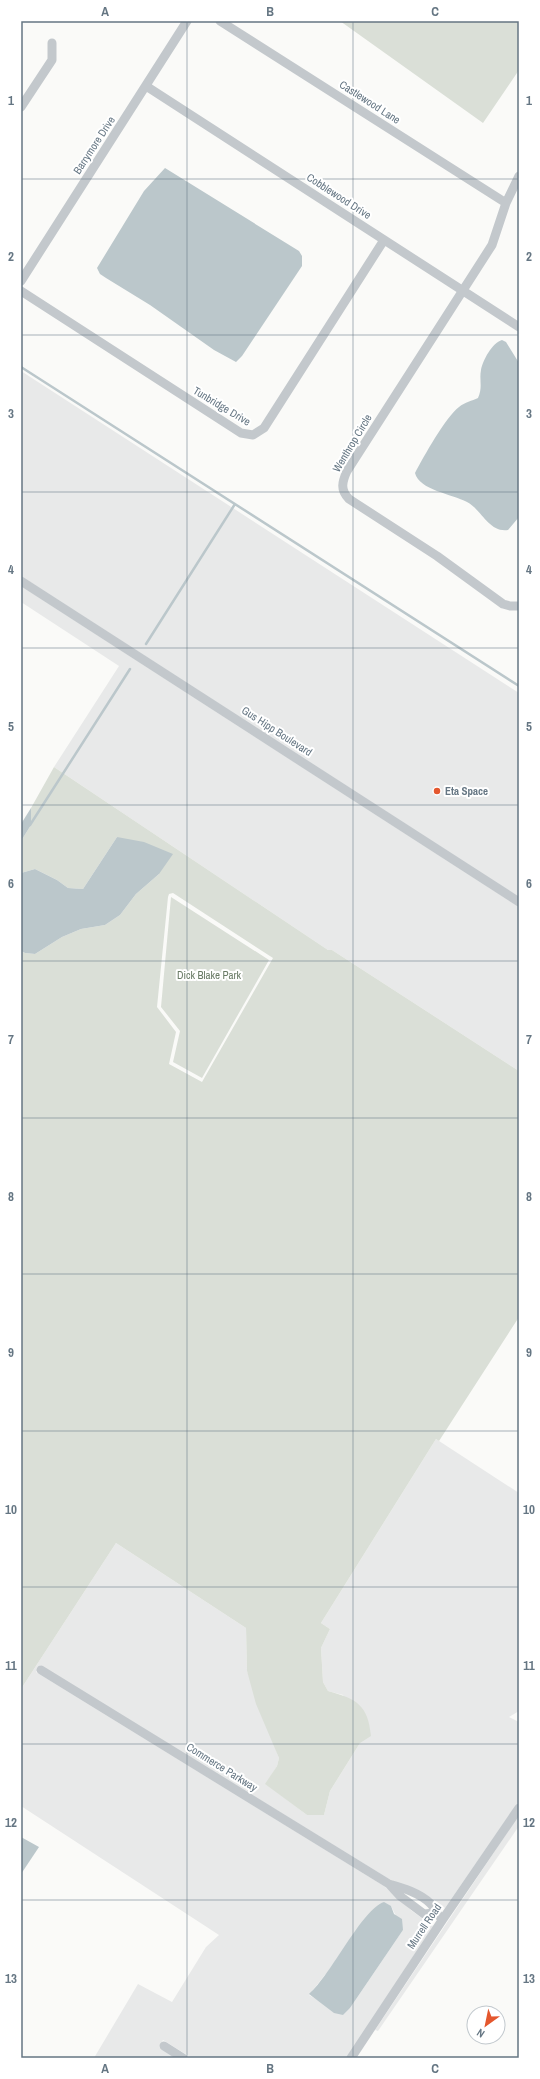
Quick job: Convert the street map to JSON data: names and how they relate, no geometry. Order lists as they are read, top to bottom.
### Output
{
  "streets": {
    "street": [
      "Castlewood Lane",
      "Barrymore Drive",
      "Cobblewood Drive",
      "Tunbridge Drive",
      "Wenthrop Circle",
      "Gus Hipp Boulevard",
      "Commerce Parkway",
      "Murrell Road"
    ]
  },
  "crossings": [
    ["Castlewood Lane", "Wenthrop Circle"],
    ["Barrymore Drive", "Cobblewood Drive"],
    ["Cobblewood Drive", "Tunbridge Drive"],
    ["Cobblewood Drive", "Wenthrop Circle"],
    ["Commerce Parkway", "Murrell Road"]
  ],
  "parks": ["Dick Blake Park"],
  "places": ["Eta Space"],
  "north": "bottom left",
  "grid": {
    "columns": ["A", "B", "C"],
    "rows": [
      "1",
      "2",
      "3",
      "4",
      "5",
      "6",
      "7",
      "8",
      "9",
      "10",
      "11",
      "12",
      "13"
    ]
  }
}
